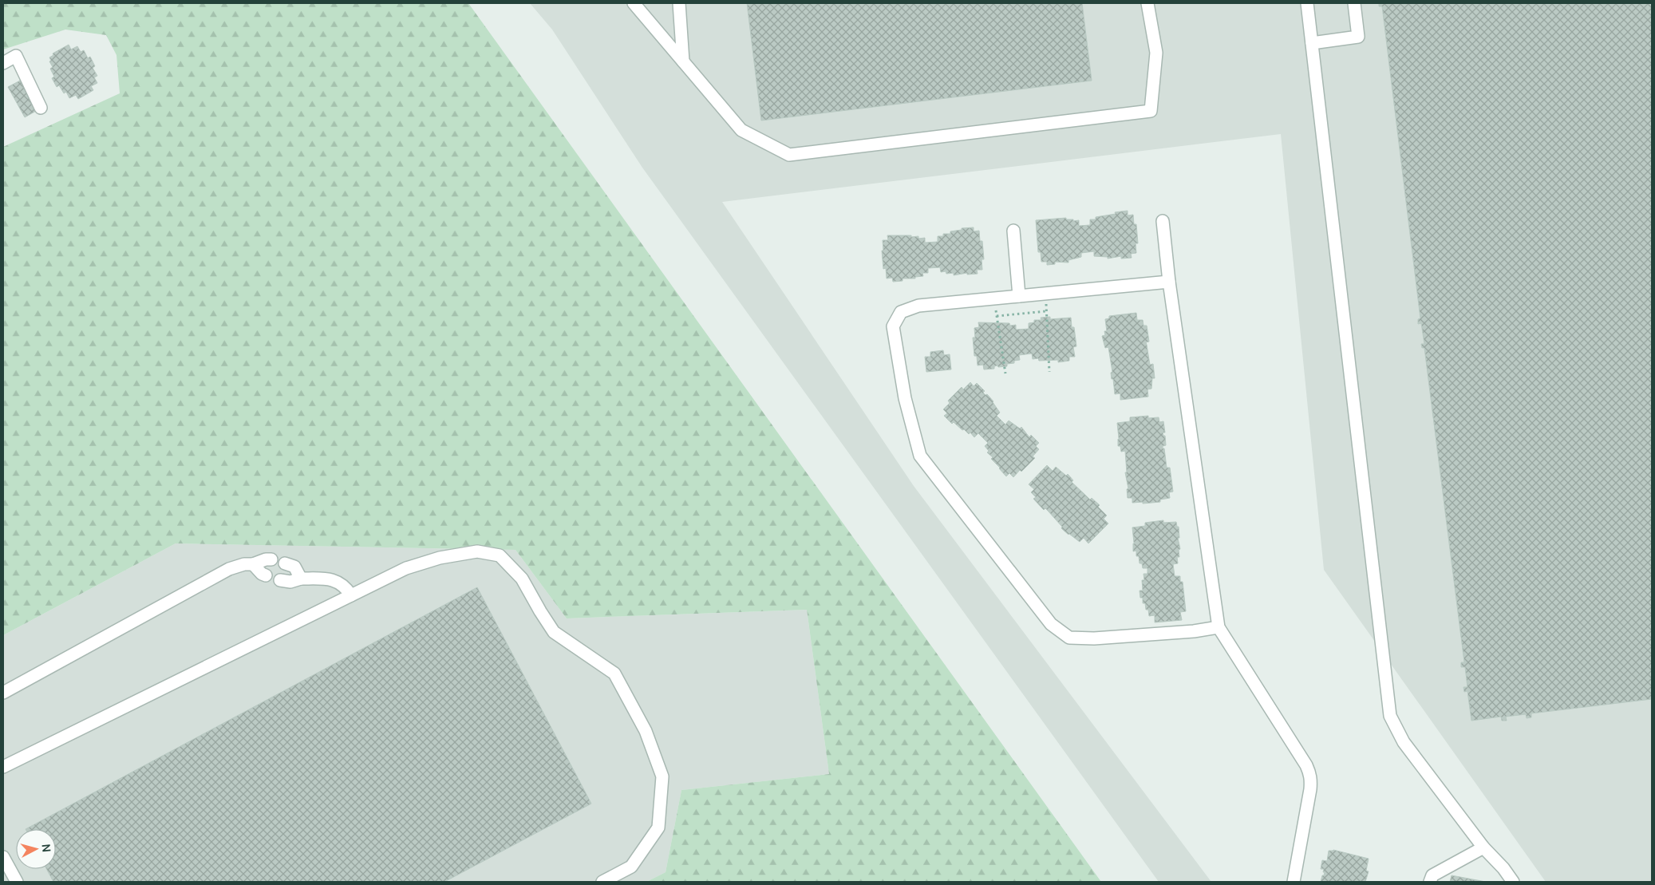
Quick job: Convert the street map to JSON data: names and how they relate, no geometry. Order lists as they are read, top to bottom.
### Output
{
  "north": "right"
}
